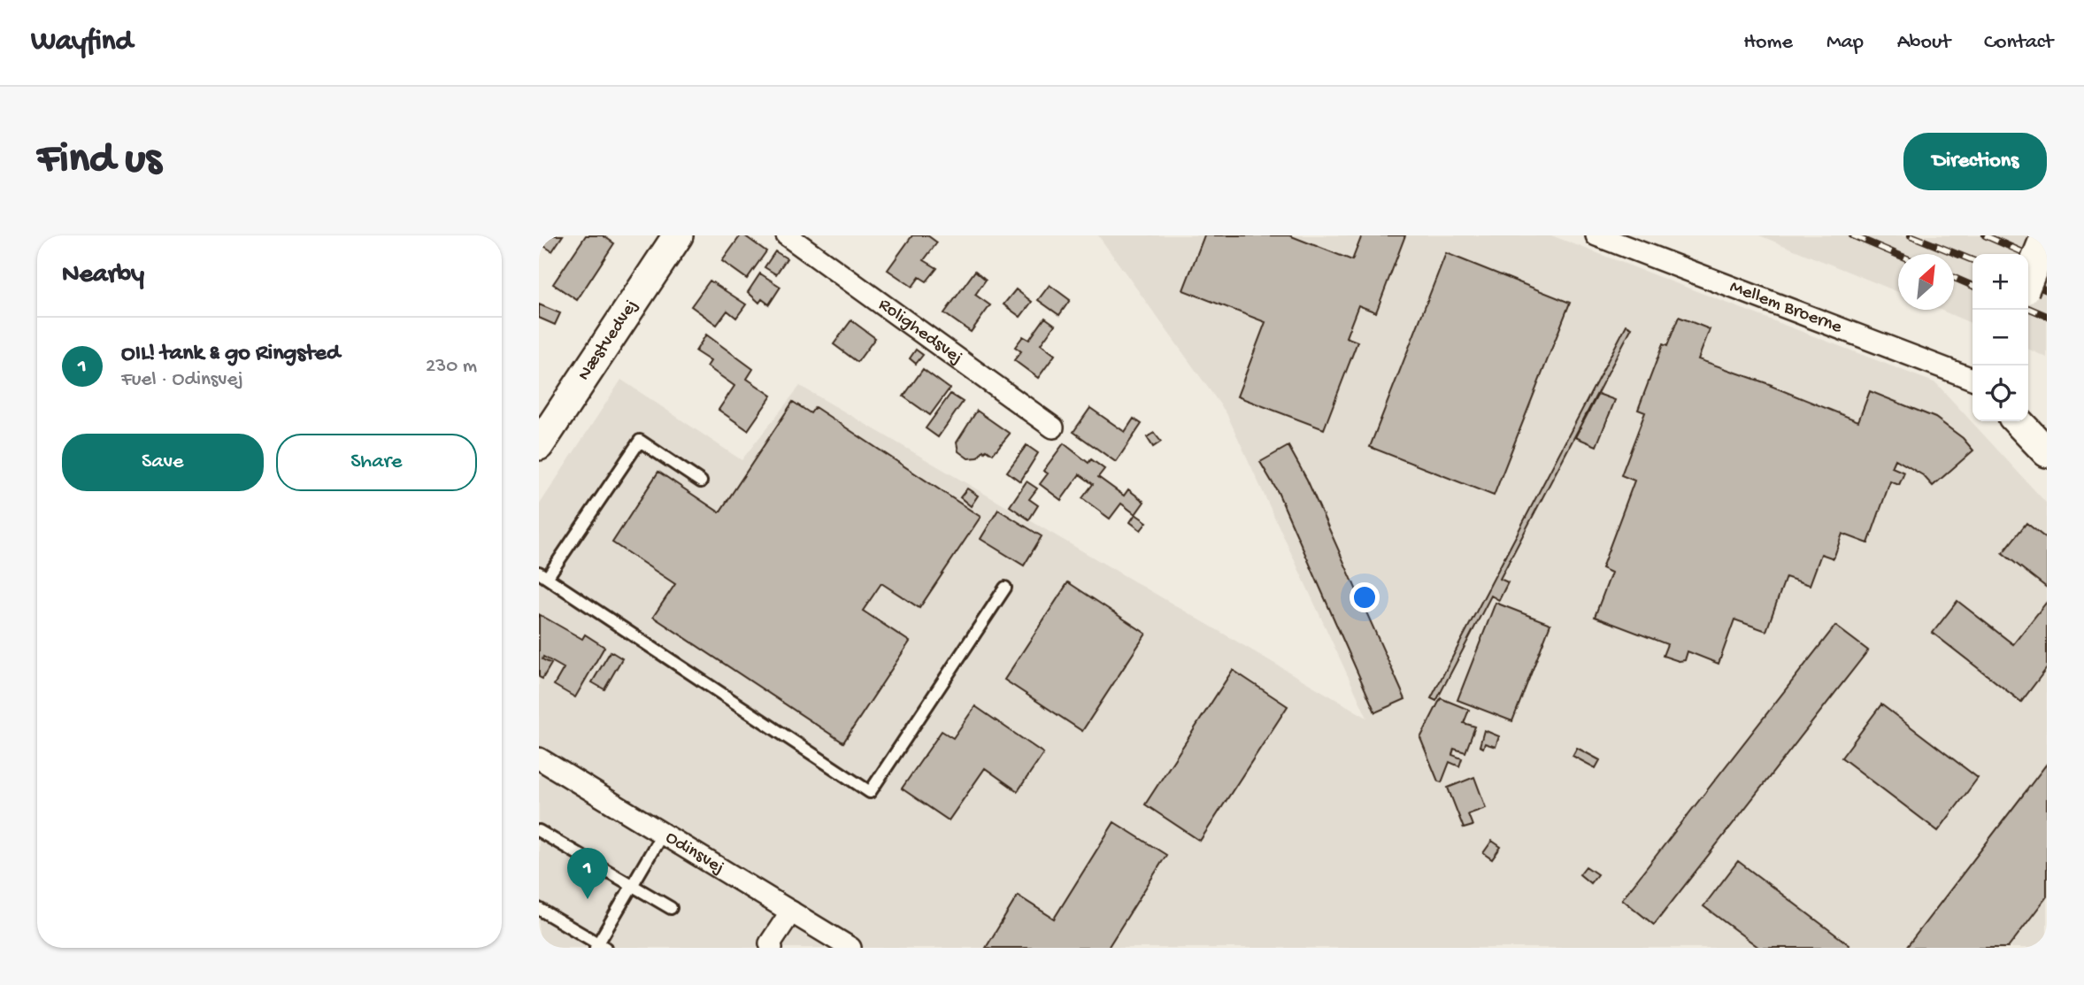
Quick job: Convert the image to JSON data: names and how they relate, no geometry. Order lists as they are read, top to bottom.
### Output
{
  "streets": {
    "main road": ["Næstvedvej"],
    "street": ["Mellem Broerne", "Rolighedsvej", "Odinsvej"]
  },
  "north": "top right",
  "page": {
    "header": "Wayfind",
    "nav": [
      "Home",
      "Map",
      "About",
      "Contact"
    ],
    "buttons": [
      "Directions",
      ["Save", "Share"]
    ],
    "title": "Find us",
    "heading": "Nearby",
    "map_buttons": ["+", "−"],
    "list": [
      {
        "mark": "1",
        "name": "OIL! tank & go Ringsted",
        "note": "Fuel · Odinsvej",
        "value": "230 m"
      }
    ],
    "pins": "1"
  }
}
